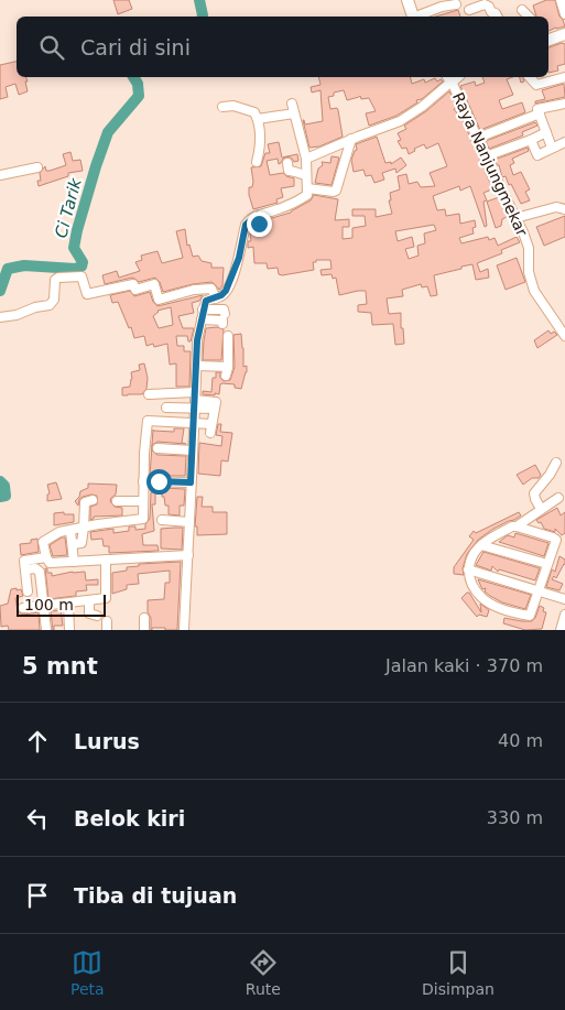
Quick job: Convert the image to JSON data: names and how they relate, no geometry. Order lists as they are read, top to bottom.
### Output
{
  "streets": {
    "street": ["Raya Nanjungmekar"]
  },
  "water": ["Ci Tarik"],
  "scale_bar": "100 m",
  "page": {
    "search": "Cari di sini",
    "scale": "100 m",
    "heading": ["5 mnt", "Jalan kaki · 370 m"],
    "list": [
      ["Lurus", "40 m"],
      ["Belok kiri", "330 m"],
      "Tiba di tujuan"
    ],
    "nav": ["Peta", "Rute", "Disimpan"]
  }
}
